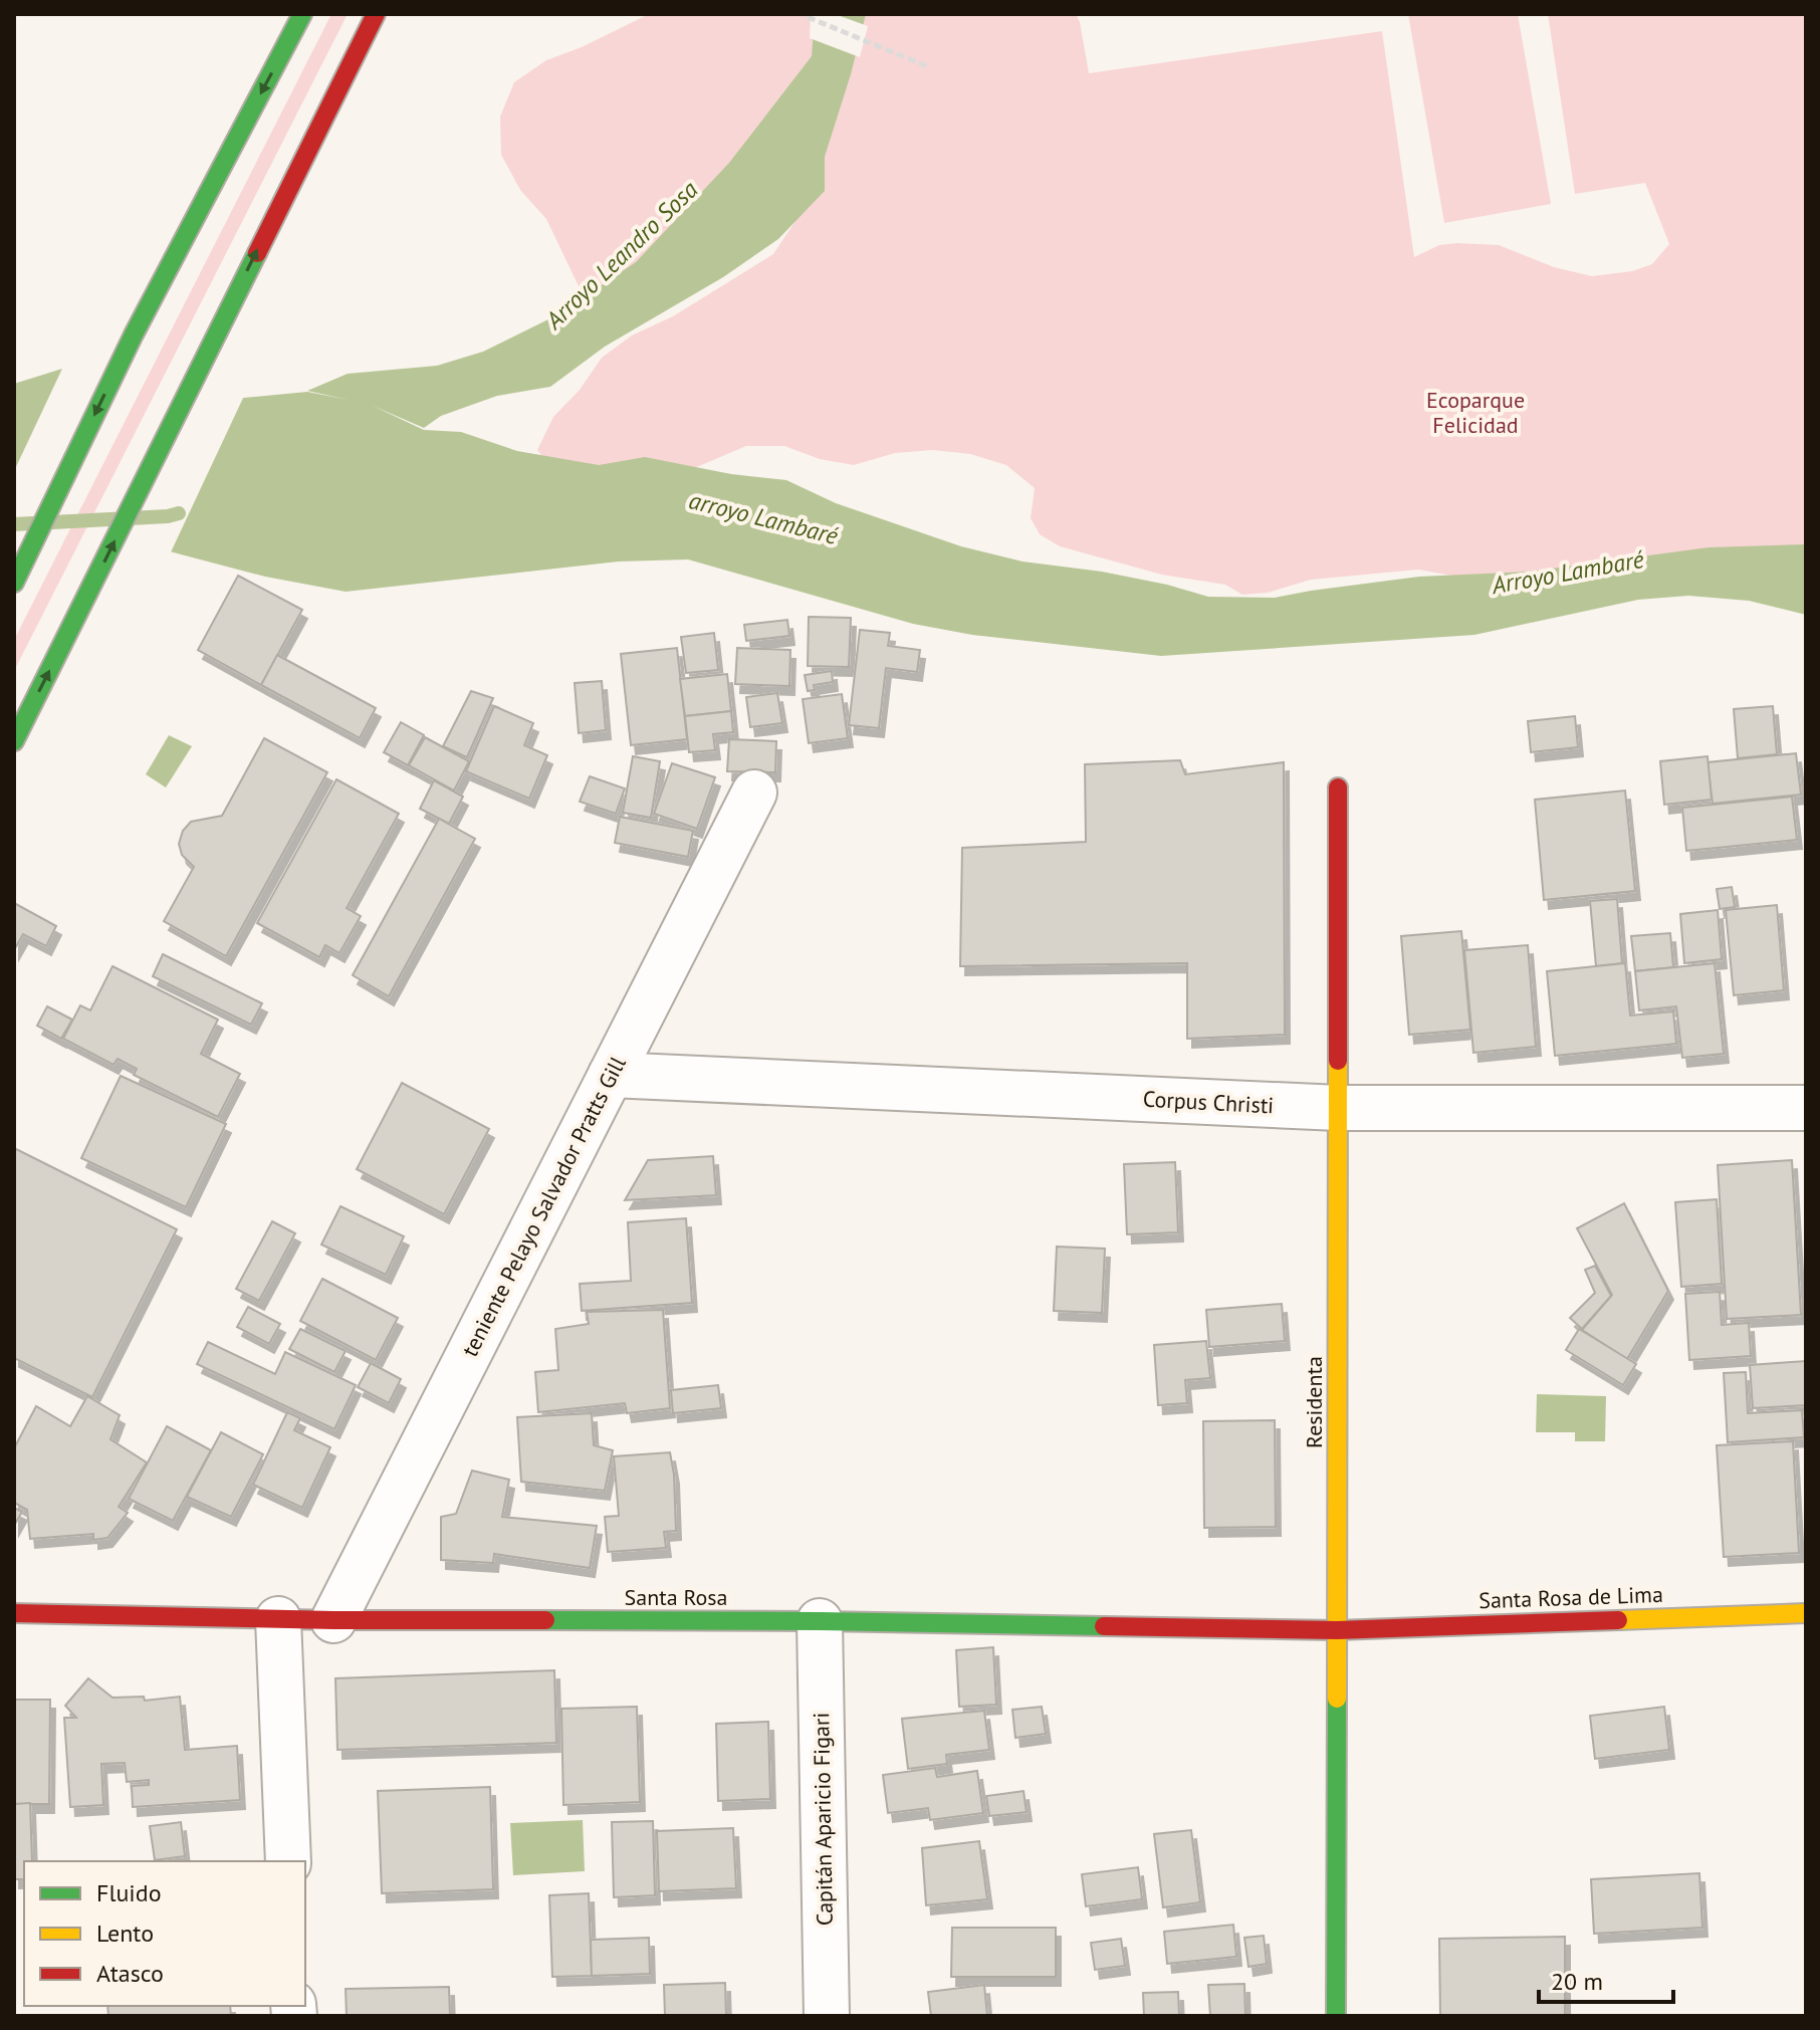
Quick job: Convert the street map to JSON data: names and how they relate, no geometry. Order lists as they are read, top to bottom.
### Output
{
  "streets": {
    "street": [
      "Corpus Christi",
      "teniente Pelayo Salvador Pratts Gill",
      "Residenta",
      "Santa Rosa",
      "Santa Rosa de Lima",
      "Capitán Aparicio Figari"
    ]
  },
  "crossings": [
    ["Corpus Christi", "teniente Pelayo Salvador Pratts Gill"],
    ["Corpus Christi", "Residenta"],
    ["teniente Pelayo Salvador Pratts Gill", "Santa Rosa"],
    ["Residenta", "Santa Rosa"],
    ["Residenta", "Santa Rosa de Lima"],
    ["Santa Rosa", "Santa Rosa de Lima"],
    ["Santa Rosa", "Capitán Aparicio Figari"]
  ],
  "water": ["Arroyo Leandro Sosa", "arroyo Lambaré", "Arroyo Lambaré"],
  "parks": ["Ecoparque Felicidad"],
  "legend": ["Fluido", "Lento", "Atasco"],
  "scale_bar": "20 m"
}
